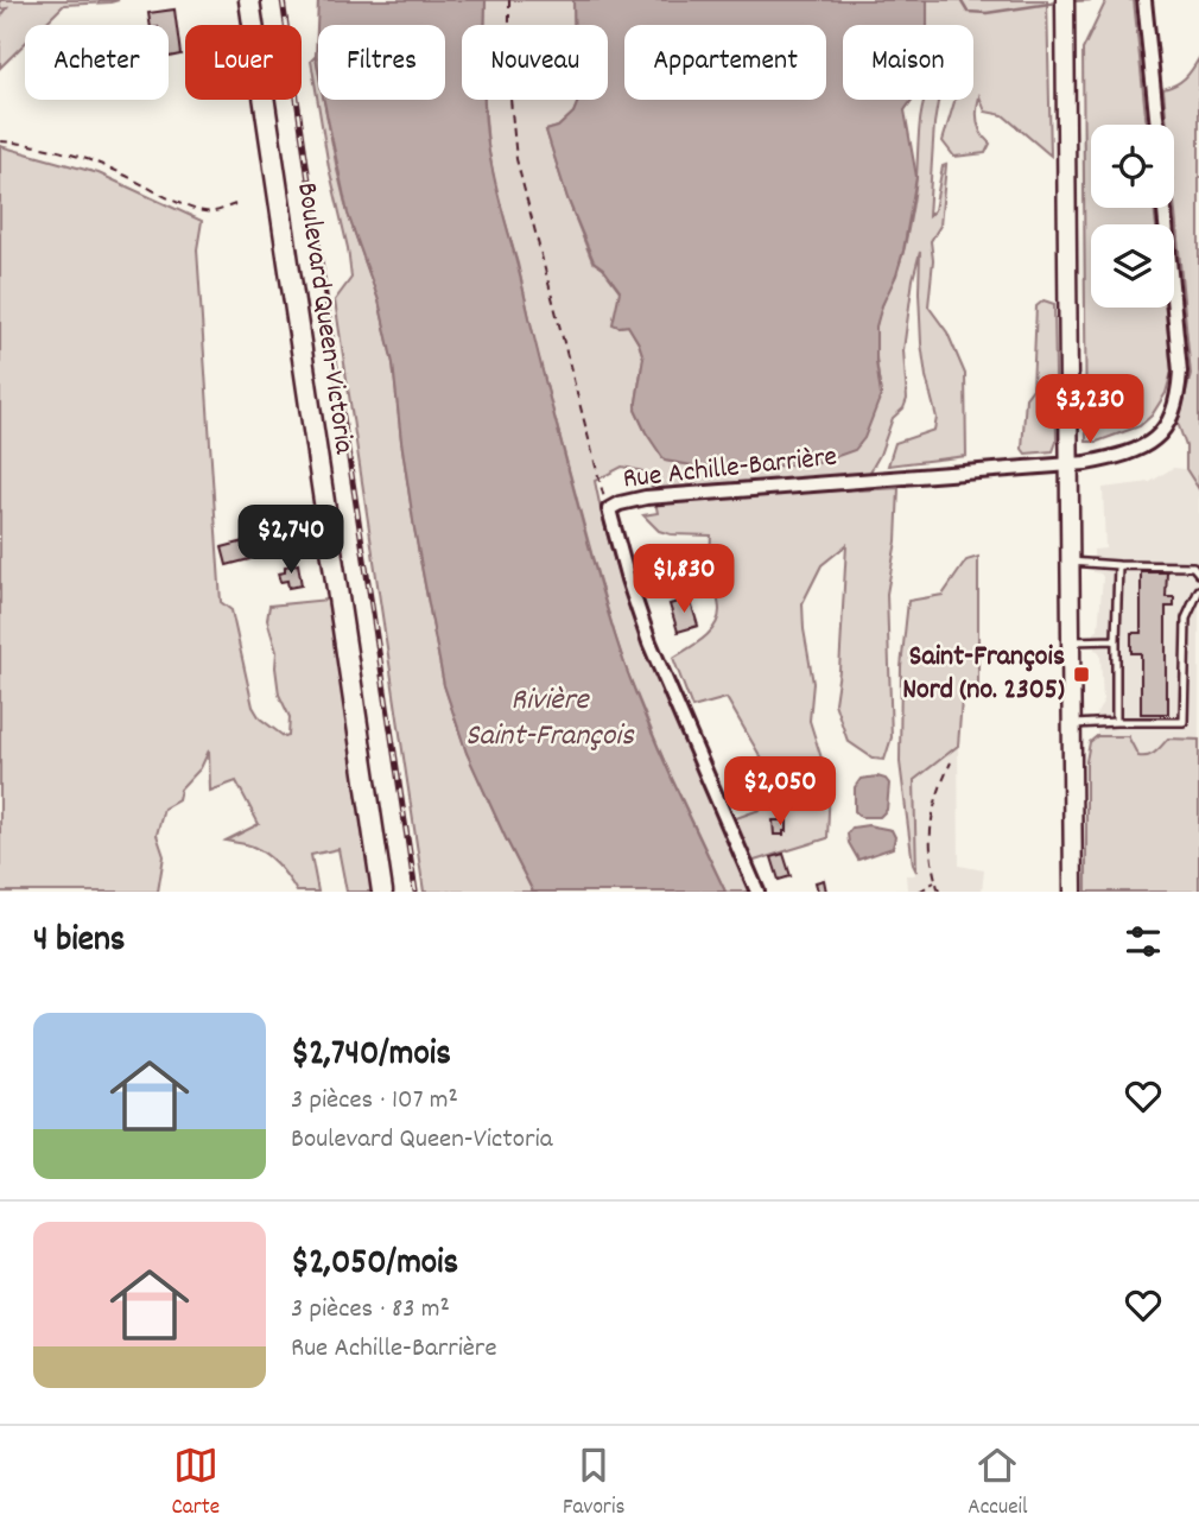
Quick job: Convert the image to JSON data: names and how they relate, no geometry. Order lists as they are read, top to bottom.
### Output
{
  "streets": {
    "main road": ["Boulevard Queen-Victoria"],
    "street": ["Rue Achille-Barrière"]
  },
  "water": ["Rivière Saint-François"],
  "places": {
    "transit": ["Saint-François Nord (no. 2305)"]
  },
  "page": {
    "chip": [
      "Acheter",
      "Louer",
      "Filtres",
      "Nouveau",
      "Appartement",
      "Maison"
    ],
    "price": [
      "$3,230",
      "$2,740",
      "$1,830",
      "$2,050"
    ],
    "heading": "4 biens",
    "list": [
      {
        "name": "$2,740/mois",
        "note": "3 pièces · 107 m² · Boulevard Queen-Victoria"
      },
      {
        "name": "$2,050/mois",
        "note": "3 pièces · 83 m² · Rue Achille-Barrière"
      }
    ],
    "tabs": ["Carte", "Favoris", "Accueil"]
  }
}
